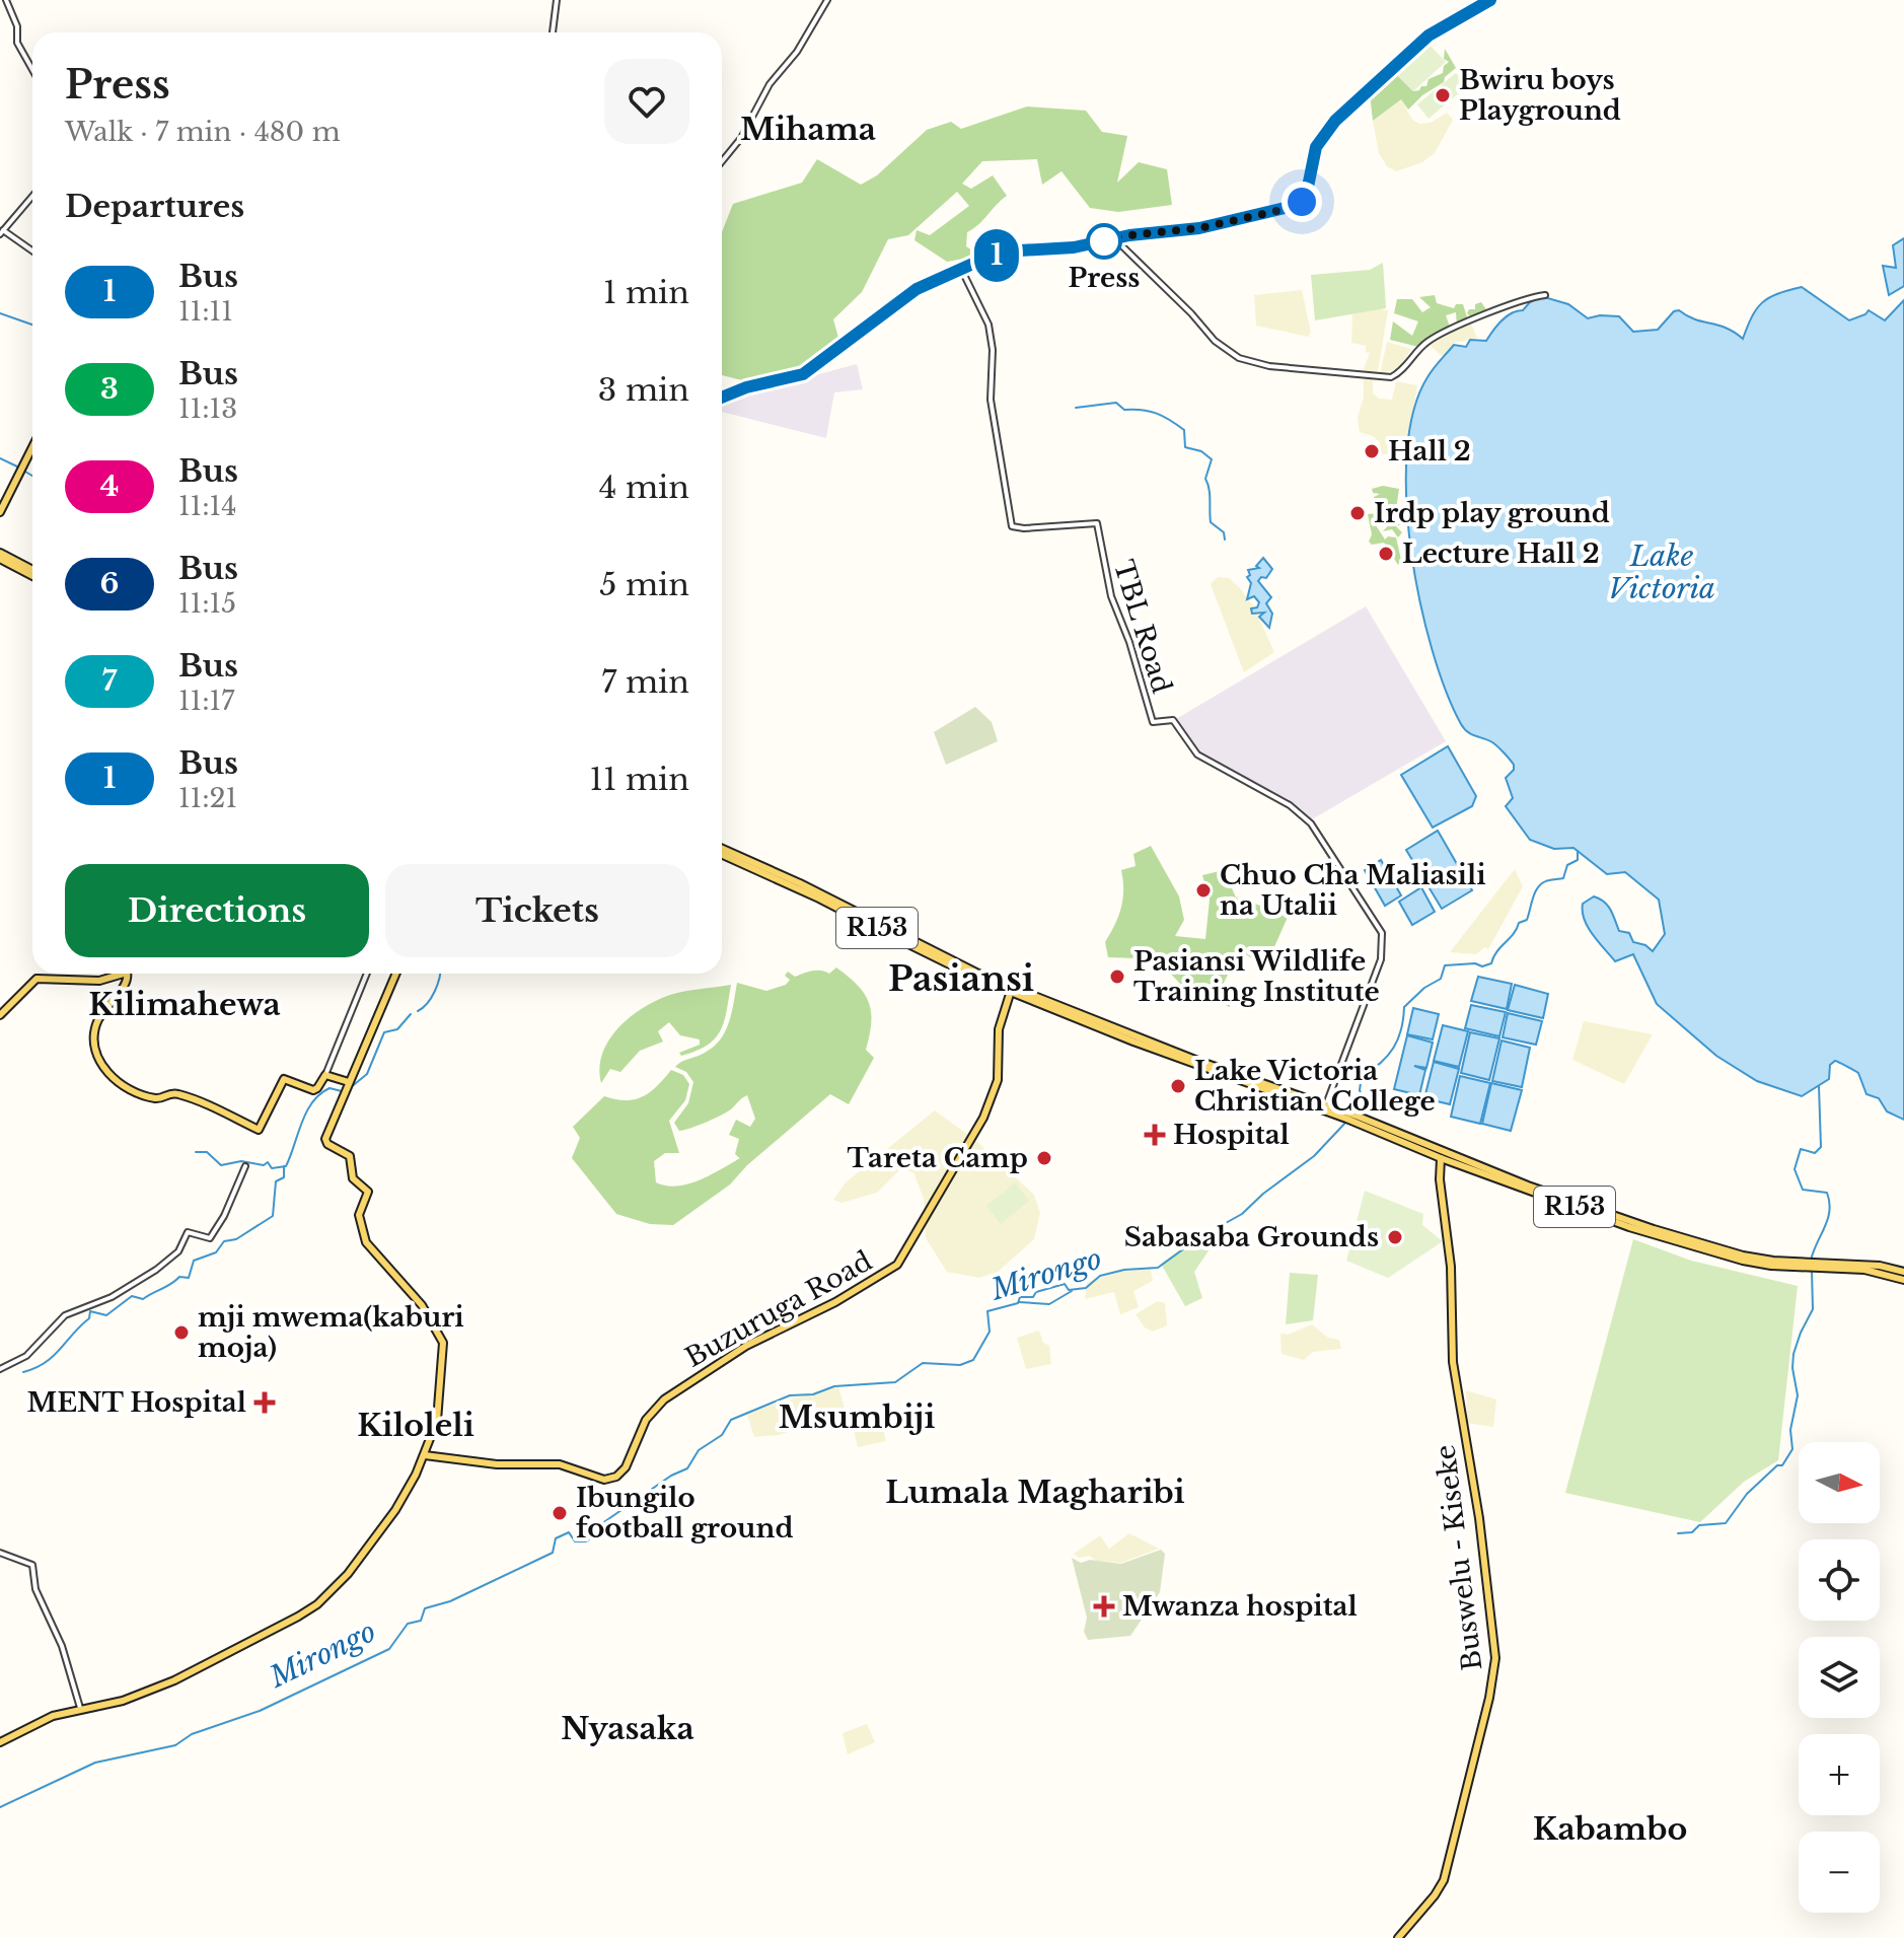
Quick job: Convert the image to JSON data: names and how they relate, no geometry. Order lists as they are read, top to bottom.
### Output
{
  "streets": {
    "main road": ["R153", "Buzuruga Road", "Buswelu - Kiseke"],
    "street": ["TBL Road"]
  },
  "crossings": [
    ["TBL Road", "R153"],
    ["R153", "Buzuruga Road"],
    ["R153", "Buswelu - Kiseke"]
  ],
  "districts": [
    "Mihama",
    "Pasiansi",
    "Kilimahewa",
    "Msumbiji",
    "Kiloleli",
    "Lumala Magharibi",
    "Nyasaka",
    "Kabambo"
  ],
  "water": ["Lake Victoria", "Mirongo"],
  "places": {
    "other": [
      "Bwiru boys Playground",
      "Press",
      "Hall 2",
      "Irdp play ground",
      "Lecture Hall 2",
      "Chuo Cha Maliasili na Utalii",
      "Pasiansi Wildlife Training Institute",
      "Lake Victoria Christian College",
      "Tareta Camp",
      "Sabasaba Grounds",
      "mji mwema(kaburi moja)",
      "Ibungilo football ground"
    ],
    "health": ["Hospital", "MENT Hospital", "Mwanza hospital"]
  },
  "lines": ["bus line 1"],
  "north": "right",
  "page": {
    "on_map": "1",
    "heading": [
      ["Press", "Walk · 7 min · 480 m"],
      "Departures"
    ],
    "list": [
      {
        "mark": "1",
        "name": "Bus",
        "note": "11:11",
        "value": "1 min"
      },
      {
        "mark": "3",
        "name": "Bus",
        "note": "11:13",
        "value": "3 min"
      },
      {
        "mark": "4",
        "name": "Bus",
        "note": "11:14",
        "value": "4 min"
      },
      {
        "mark": "6",
        "name": "Bus",
        "note": "11:15",
        "value": "5 min"
      },
      {
        "mark": "7",
        "name": "Bus",
        "note": "11:17",
        "value": "7 min"
      },
      {
        "mark": "1",
        "name": "Bus",
        "note": "11:21",
        "value": "11 min"
      }
    ],
    "buttons": ["Directions", "Tickets"],
    "map_buttons": ["+", "−"]
  }
}
